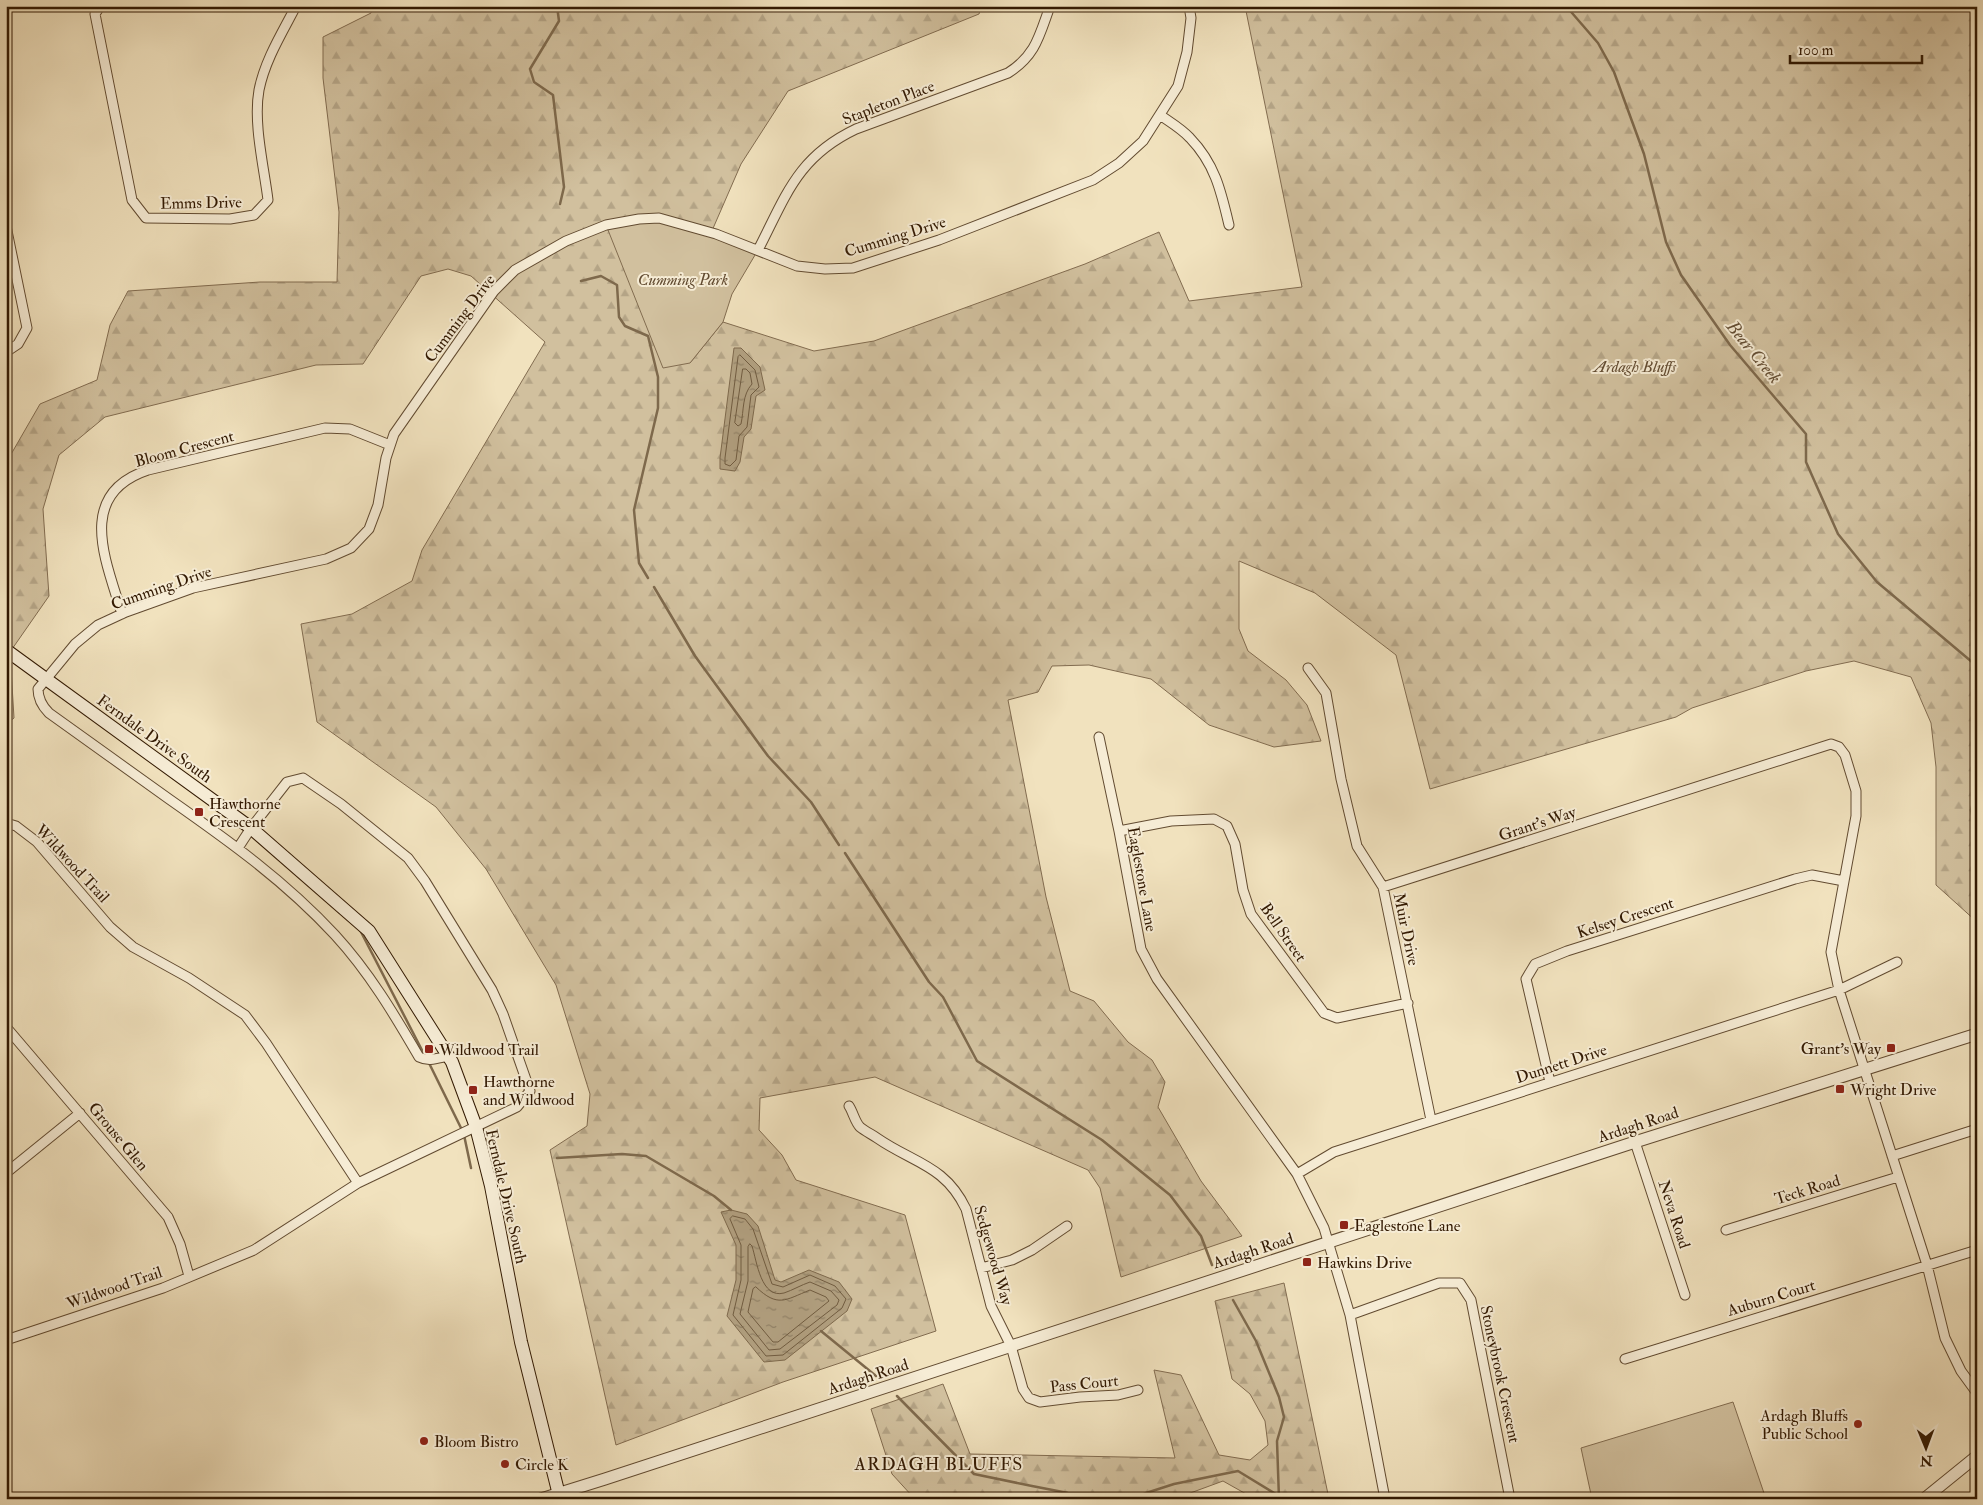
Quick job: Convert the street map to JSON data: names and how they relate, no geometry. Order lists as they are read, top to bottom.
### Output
{
  "streets": {
    "main road": ["Ferndale Drive South"],
    "street": [
      "Stapleton Place",
      "Emms Drive",
      "Cumming Drive",
      "Bloom Crescent",
      "Grant's Way",
      "Wildwood Trail",
      "Eaglestone Lane",
      "Kelsey Crescent",
      "Muir Drive",
      "Bell Street",
      "Dunnett Drive",
      "Ardagh Road",
      "Grouse Glen",
      "Teck Road",
      "Neva Road",
      "Sedgewood Way",
      "Auburn Court",
      "Stoneybrook Crescent",
      "Pass Court"
    ]
  },
  "crossings": [
    ["Stapleton Place", "Cumming Drive"],
    ["Cumming Drive", "Bloom Crescent"],
    ["Cumming Drive", "Ferndale Drive South"],
    ["Ferndale Drive South", "Wildwood Trail"],
    ["Ferndale Drive South", "Ardagh Road"],
    ["Grant's Way", "Kelsey Crescent"],
    ["Grant's Way", "Muir Drive"],
    ["Grant's Way", "Dunnett Drive"],
    ["Grant's Way", "Ardagh Road"],
    ["Wildwood Trail", "Grouse Glen"],
    ["Eaglestone Lane", "Bell Street"],
    ["Eaglestone Lane", "Dunnett Drive"],
    ["Eaglestone Lane", "Ardagh Road"],
    ["Kelsey Crescent", "Dunnett Drive"],
    ["Muir Drive", "Bell Street"],
    ["Muir Drive", "Dunnett Drive"],
    ["Ardagh Road", "Neva Road"],
    ["Ardagh Road", "Sedgewood Way"],
    ["Ardagh Road", "Pass Court"],
    ["Sedgewood Way", "Pass Court"]
  ],
  "districts": ["ARDAGH BLUFFS"],
  "water": ["Bear Creek"],
  "parks": ["Cumming Park", "Ardagh Bluffs"],
  "places": {
    "transit": [
      "Hawthorne Crescent",
      "Grant's Way",
      "Wildwood Trail",
      "Wright Drive",
      "Hawthorne and Wildwood",
      "Eaglestone Lane",
      "Hawkins Drive"
    ],
    "other": ["Ardagh Bluffs Public School", "Bloom Bistro", "Circle K"]
  },
  "scale_bar": "100 m",
  "north": "bottom"
}
